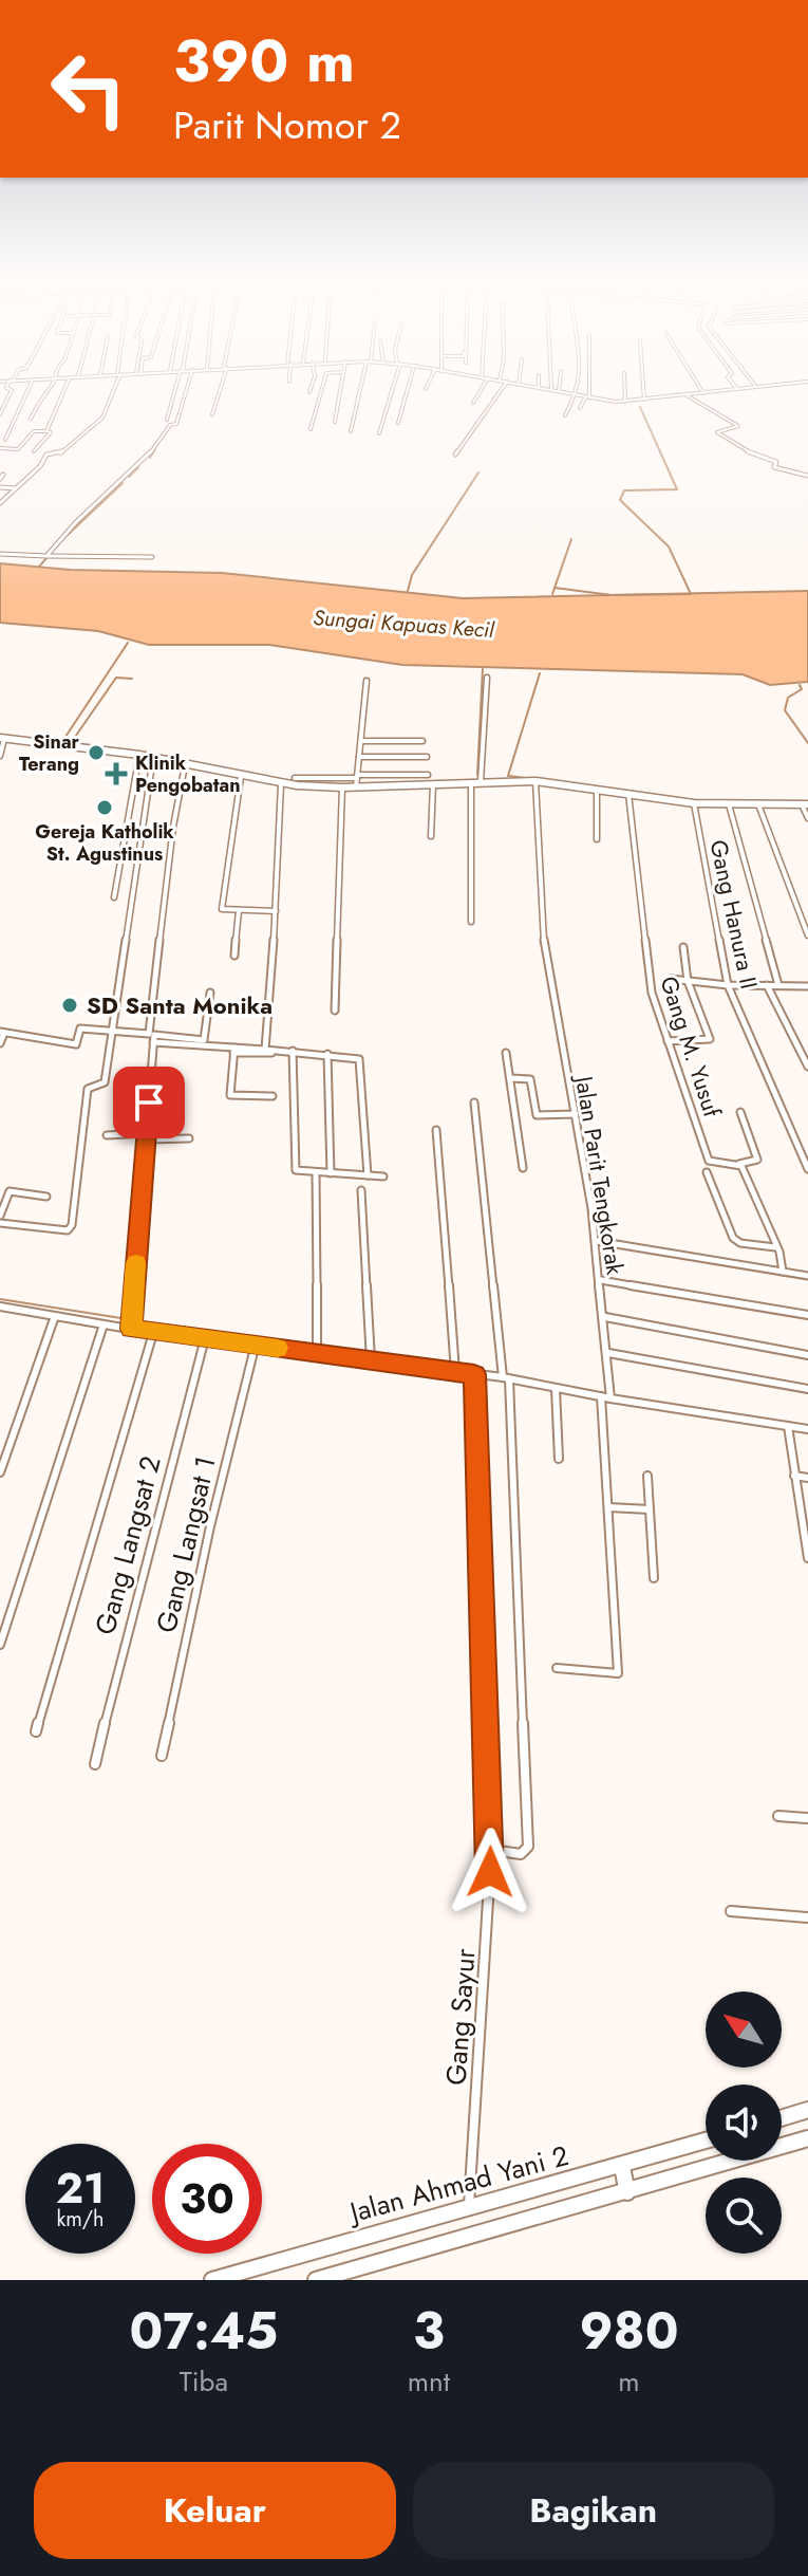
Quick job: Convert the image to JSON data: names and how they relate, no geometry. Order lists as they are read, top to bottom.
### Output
{
  "streets": {
    "highway": ["Jalan Ahmad Yani 2"],
    "street": [
      "Gang Hanura II",
      "Gang M. Yusuf",
      "Jalan Parit Tengkorak",
      "Gang Langsat 1",
      "Gang Langsat 2",
      "Gang Sayur"
    ]
  },
  "crossings": [
    ["Gang Sayur", "Jalan Ahmad Yani 2"]
  ],
  "water": ["Sungai Kapuas Kecil"],
  "places": {
    "other": ["Sinar Terang", "Gereja Katholik St. Agustinus", "SD Santa Monika"],
    "health": ["Klinik Pengobatan"]
  },
  "north": "top left",
  "page": {
    "turn": ["390 m", "Parit Nomor 2"],
    "speed": "21 km/h",
    "limit": "30",
    "eta": [
      "07:45",
      "Tiba",
      "3",
      "mnt",
      "980",
      "m"
    ],
    "buttons": ["Keluar", "Bagikan"]
  }
}
